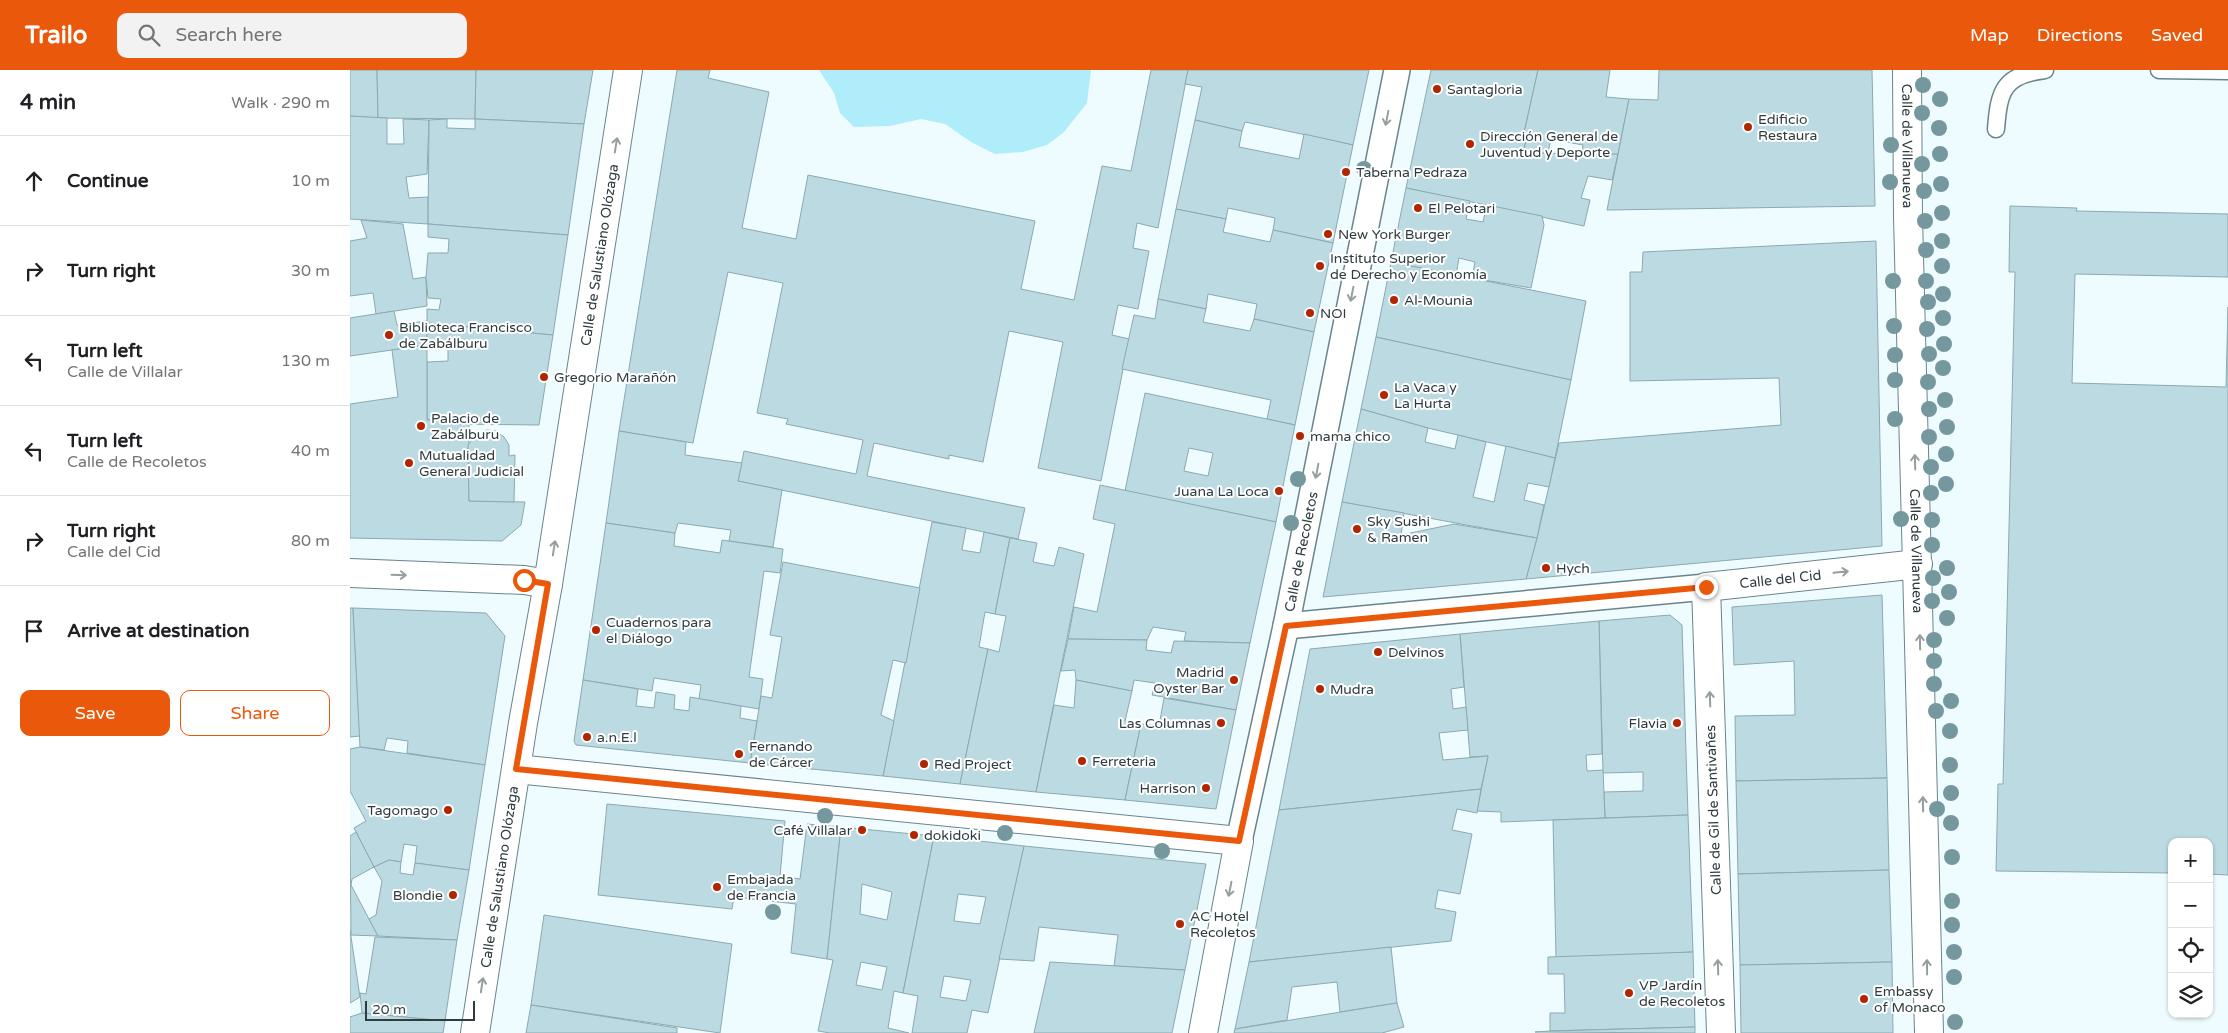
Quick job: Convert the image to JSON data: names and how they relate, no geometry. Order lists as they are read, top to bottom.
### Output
{
  "streets": {
    "street": [
      "Calle de Villanueva",
      "Calle de Salustiano Olózaga",
      "Calle de Recoletos",
      "Calle del Cid",
      "Calle de Gil de Santivañes"
    ]
  },
  "crossings": [
    ["Calle de Villanueva", "Calle del Cid"],
    ["Calle de Recoletos", "Calle del Cid"],
    ["Calle del Cid", "Calle de Gil de Santivañes"]
  ],
  "one_way": [
    "Calle de Villanueva",
    "Calle de Salustiano Olózaga",
    "Calle de Recoletos",
    "Calle de Gil de Santivañes"
  ],
  "places": [
    "Santagloria",
    "Edificio Restaura",
    "Dirección General de Juventud y Deporte",
    "Taberna Pedraza",
    "El Pelotari",
    "New York Burger",
    "Instituto Superior de Derecho y Economía",
    "Al-Mounia",
    "NOI",
    "Biblioteca Francisco de Zabálburu",
    "Gregorio Marañón",
    "La Vaca y La Hurta",
    "Palacio de Zabálburu",
    "mama chico",
    "Mutualidad General Judicial",
    "Juana La Loca",
    "Sky Sushi & Ramen",
    "Hych",
    "Cuadernos para el Diálogo",
    "Delvinos",
    "Madrid Oyster Bar",
    "Mudra",
    "Las Columnas",
    "Flavia",
    "a.n.E.l",
    "Fernando de Cárcer",
    "Ferreteria",
    "Red Project",
    "Harrison",
    "Tagomago",
    "Café Villalar",
    "dokidoki",
    "Embajada de Francia",
    "Blondie",
    "AC Hotel Recoletos",
    "VP Jardín de Recoletos",
    "Embassy of Monaco"
  ],
  "scale_bar": "20 m",
  "page": {
    "header": "Trailo",
    "search": "Search here",
    "nav": ["Map", "Directions", "Saved"],
    "heading": ["4 min", "Walk · 290 m"],
    "list": [
      ["Continue", "10 m"],
      ["Turn right", "30 m"],
      ["Turn left", "Calle de Villalar", "130 m"],
      ["Turn left", "Calle de Recoletos", "40 m"],
      ["Turn right", "Calle del Cid", "80 m"],
      "Arrive at destination"
    ],
    "buttons": ["Save", "Share"],
    "map_buttons": ["+", "−"],
    "scale": "20 m"
  }
}
